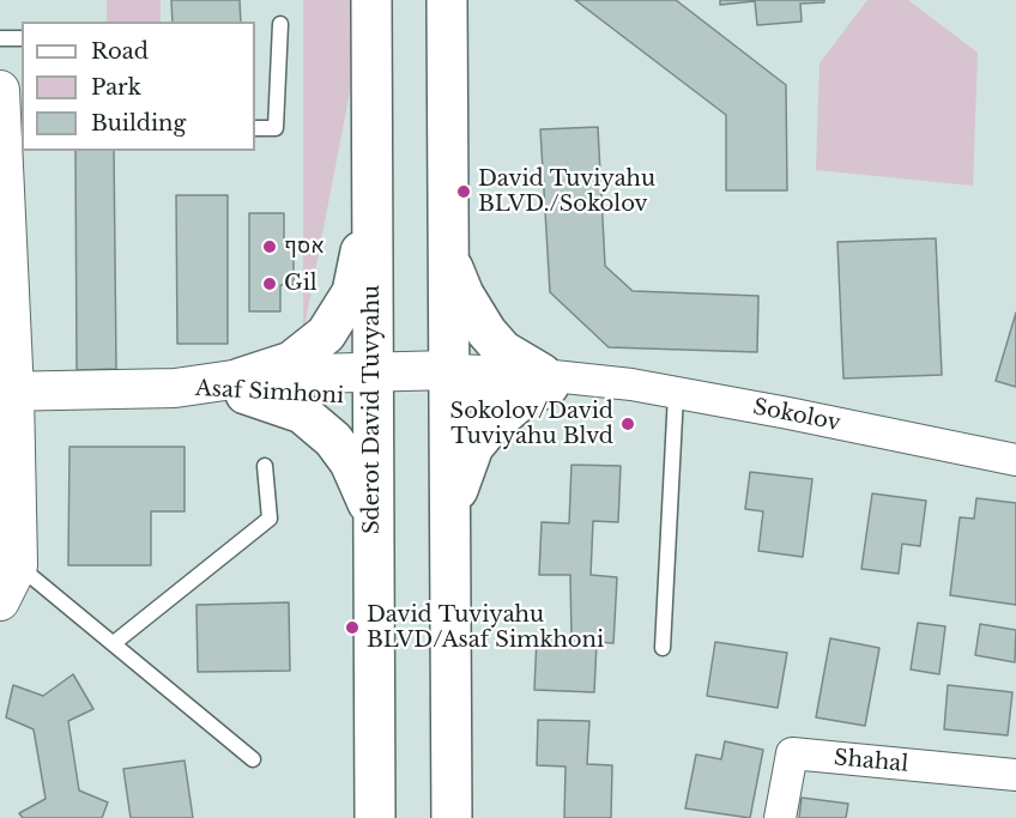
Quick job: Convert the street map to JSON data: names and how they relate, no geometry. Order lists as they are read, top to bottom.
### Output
{
  "streets": {
    "highway": ["Sderot David Tuvyahu"],
    "street": ["Asaf Simhoni", "Sokolov", "Shahal"]
  },
  "crossings": [
    ["Asaf Simhoni", "Sderot David Tuvyahu"],
    ["Asaf Simhoni", "Sokolov"]
  ],
  "places": [
    "David Tuviyahu BLVD./Sokolov",
    "אסף",
    "Gil",
    "Sokolov/David Tuviyahu Blvd",
    "David Tuviyahu BLVD/Asaf Simkhoni"
  ],
  "legend": ["Road", "Park", "Building"]
}
